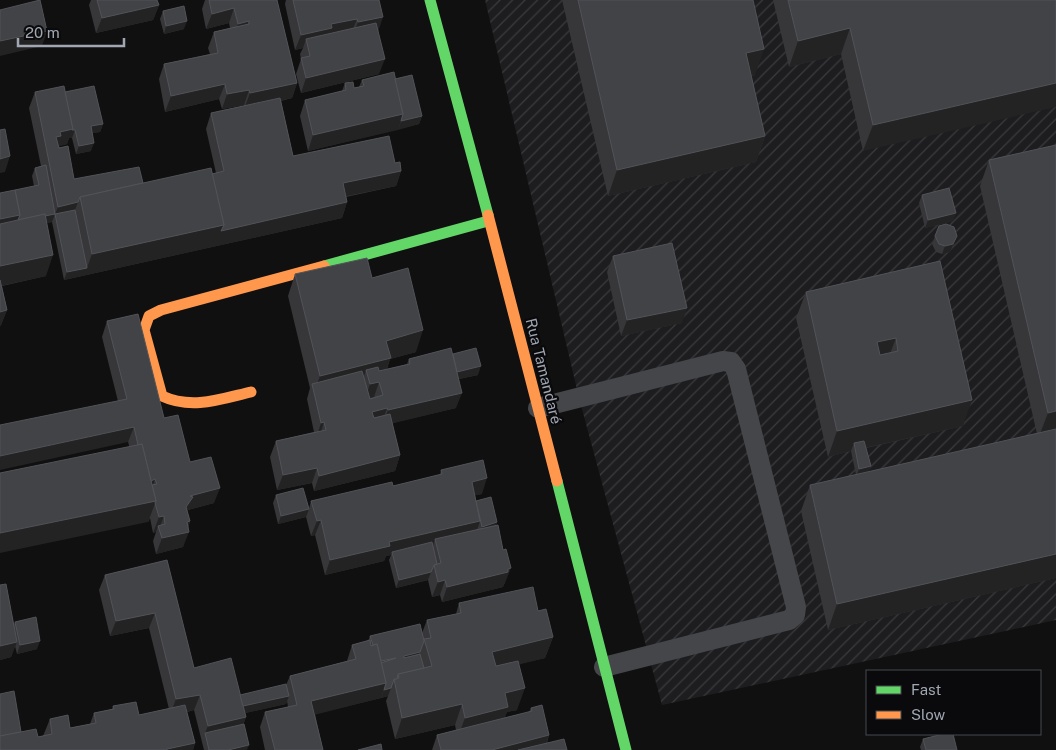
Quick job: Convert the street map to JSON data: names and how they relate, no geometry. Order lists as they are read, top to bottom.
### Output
{
  "streets": {
    "street": ["Rua Tamandaré"]
  },
  "legend": ["Fast", "Slow"],
  "scale_bar": "20 m"
}
